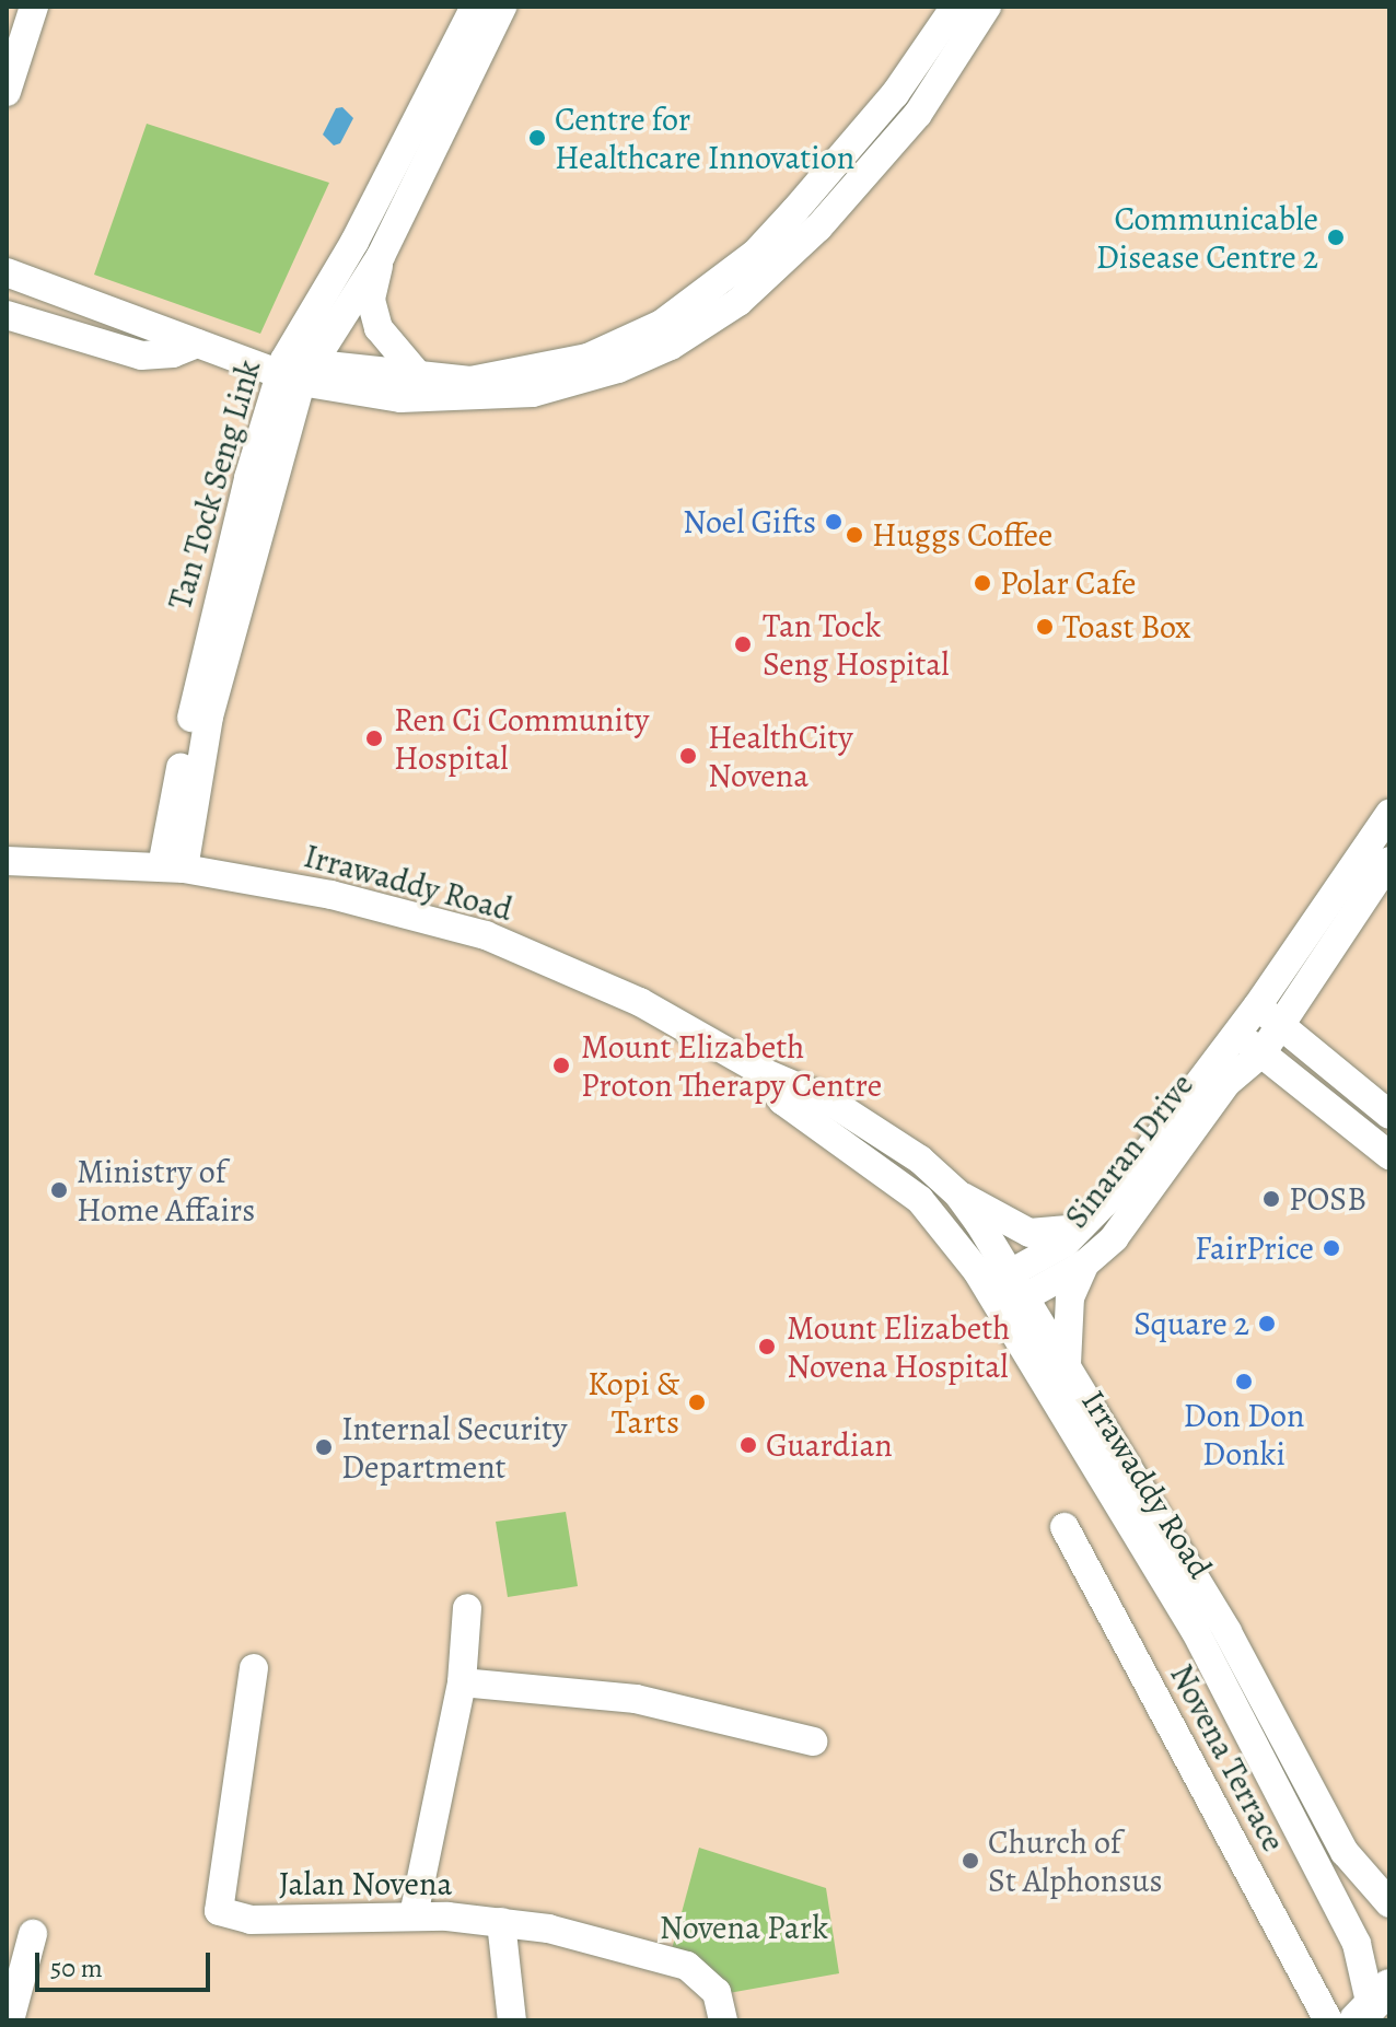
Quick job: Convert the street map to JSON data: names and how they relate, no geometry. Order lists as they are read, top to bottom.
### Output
{
  "streets": {
    "street": [
      "Tan Tock Seng Link",
      "Irrawaddy Road",
      "Sinaran Drive",
      "Novena Terrace",
      "Jalan Novena"
    ]
  },
  "crossings": [
    ["Tan Tock Seng Link", "Irrawaddy Road"],
    ["Irrawaddy Road", "Sinaran Drive"]
  ],
  "parks": ["Novena Park"],
  "places": [
    "Centre for Healthcare Innovation",
    "Communicable Disease Centre 2",
    "Noel Gifts",
    "Huggs Coffee",
    "Polar Cafe",
    "Toast Box",
    "Tan Tock Seng Hospital",
    "Ren Ci Community Hospital",
    "HealthCity Novena",
    "Mount Elizabeth Proton Therapy Centre",
    "Ministry of Home Affairs",
    "POSB",
    "FairPrice",
    "Square 2",
    "Mount Elizabeth Novena Hospital",
    "Don Don Donki",
    "Kopi & Tarts",
    "Guardian",
    "Internal Security Department",
    "Church of St Alphonsus"
  ],
  "scale_bar": "50 m"
}
